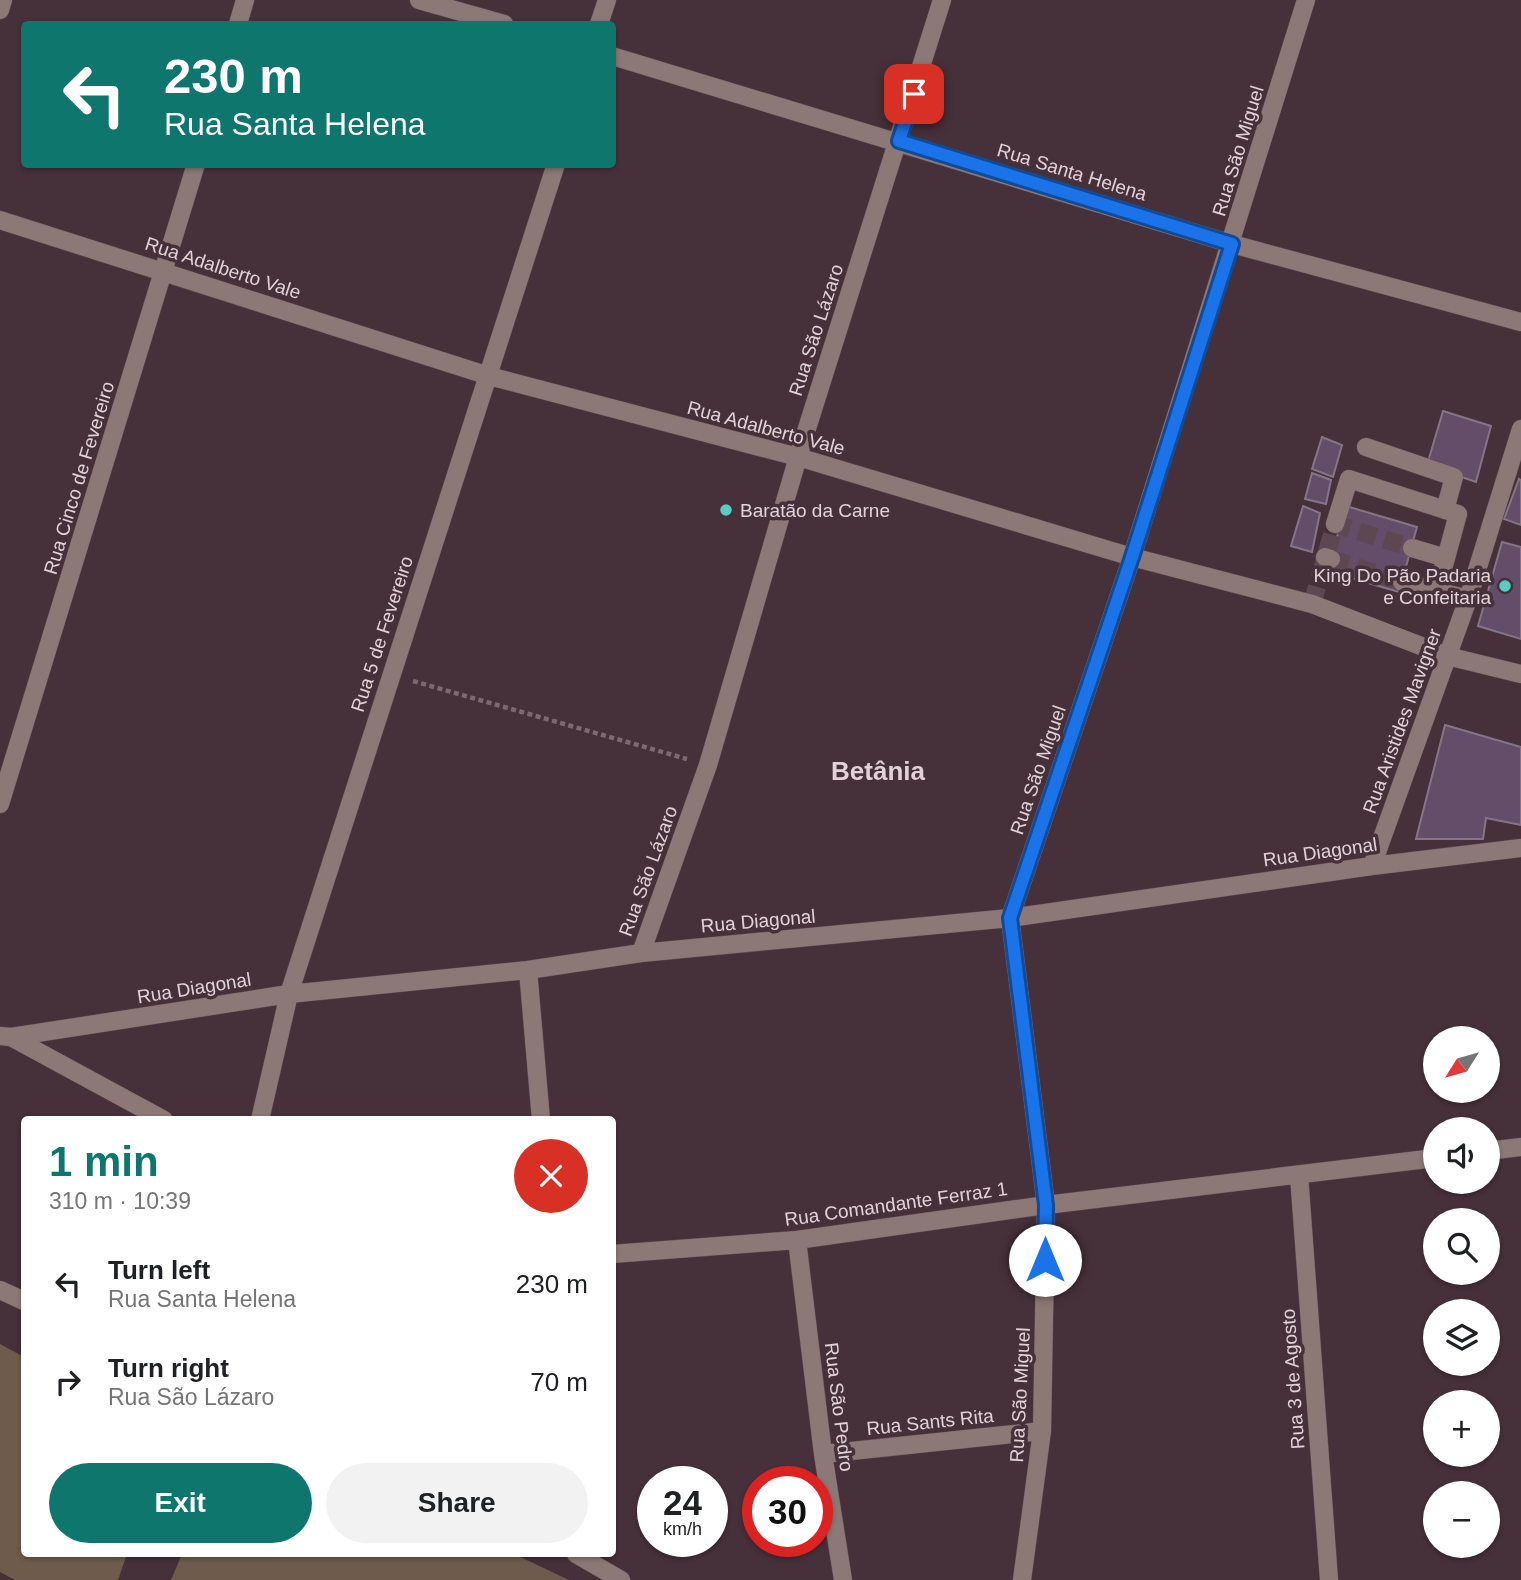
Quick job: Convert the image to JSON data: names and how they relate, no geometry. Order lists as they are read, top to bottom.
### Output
{
  "streets": {
    "street": [
      "Rua São Miguel",
      "Rua Santa Helena",
      "Rua Adalberto Vale",
      "Rua São Lázaro",
      "Rua Cinco de Fevereiro",
      "Rua 5 de Fevereiro",
      "Rua Aristides Mavigner",
      "Rua Diagonal",
      "Rua Comandante Ferraz 1",
      "Rua 3 de Agosto",
      "Rua São Pedro",
      "Rua Sants Rita"
    ]
  },
  "crossings": [
    ["Rua São Miguel", "Rua Santa Helena"],
    ["Rua São Miguel", "Rua Adalberto Vale"],
    ["Rua São Miguel", "Rua Diagonal"],
    ["Rua São Miguel", "Rua Comandante Ferraz 1"],
    ["Rua São Miguel", "Rua Sants Rita"],
    ["Rua Santa Helena", "Rua São Lázaro"],
    ["Rua Adalberto Vale", "Rua São Lázaro"],
    ["Rua Adalberto Vale", "Rua Cinco de Fevereiro"],
    ["Rua Adalberto Vale", "Rua 5 de Fevereiro"],
    ["Rua Adalberto Vale", "Rua Aristides Mavigner"],
    ["Rua São Lázaro", "Rua Diagonal"],
    ["Rua 5 de Fevereiro", "Rua Diagonal"],
    ["Rua Aristides Mavigner", "Rua Diagonal"],
    ["Rua Comandante Ferraz 1", "Rua 3 de Agosto"],
    ["Rua Comandante Ferraz 1", "Rua São Pedro"],
    ["Rua São Pedro", "Rua Sants Rita"]
  ],
  "districts": ["Betânia"],
  "places": ["Baratão da Carne", "King Do Pão Padaria e Confeitaria"],
  "north": "bottom left",
  "page": {
    "turn": ["230 m", "Rua Santa Helena"],
    "map_buttons": ["+", "−"],
    "heading": ["1 min", "310 m · 10:39"],
    "list": [
      {
        "name": "Turn left",
        "note": "Rua Santa Helena",
        "value": "230 m"
      },
      {
        "name": "Turn right",
        "note": "Rua São Lázaro",
        "value": "70 m"
      }
    ],
    "buttons": ["Exit", "Share"],
    "speed": "24 km/h",
    "limit": "30"
  }
}
